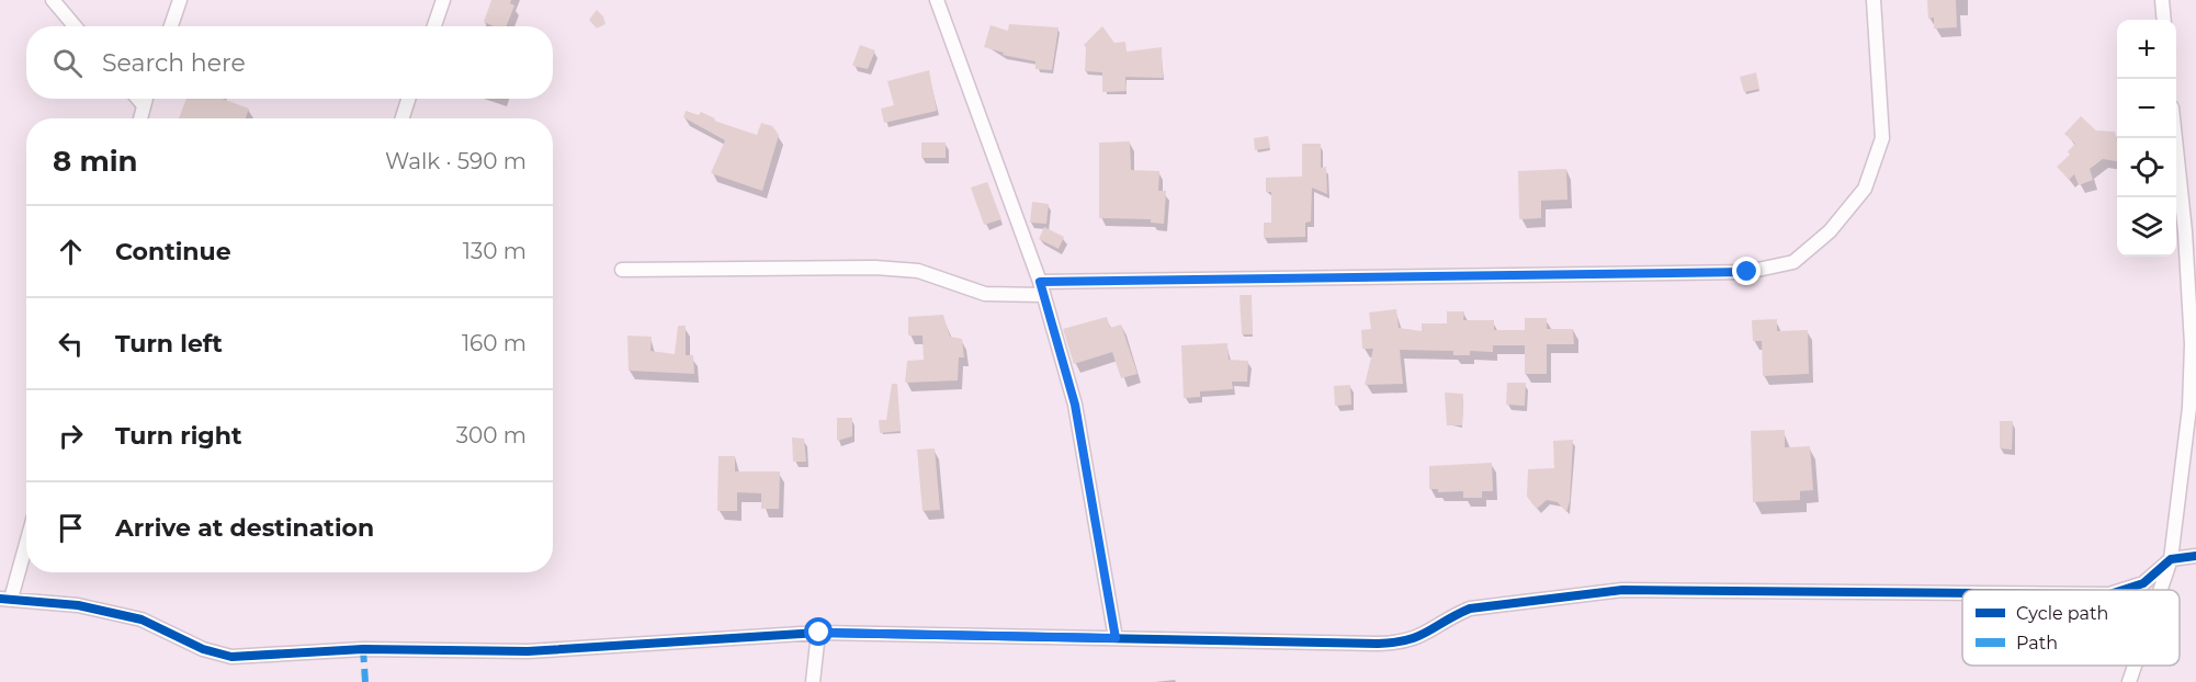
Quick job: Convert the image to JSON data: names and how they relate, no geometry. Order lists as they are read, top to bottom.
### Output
{
  "legend": ["Cycle path", "Path"],
  "page": {
    "map_buttons": ["+", "−"],
    "search": "Search here",
    "heading": ["8 min", "Walk · 590 m"],
    "list": [
      ["Continue", "130 m"],
      ["Turn left", "160 m"],
      ["Turn right", "300 m"],
      "Arrive at destination"
    ]
  }
}
